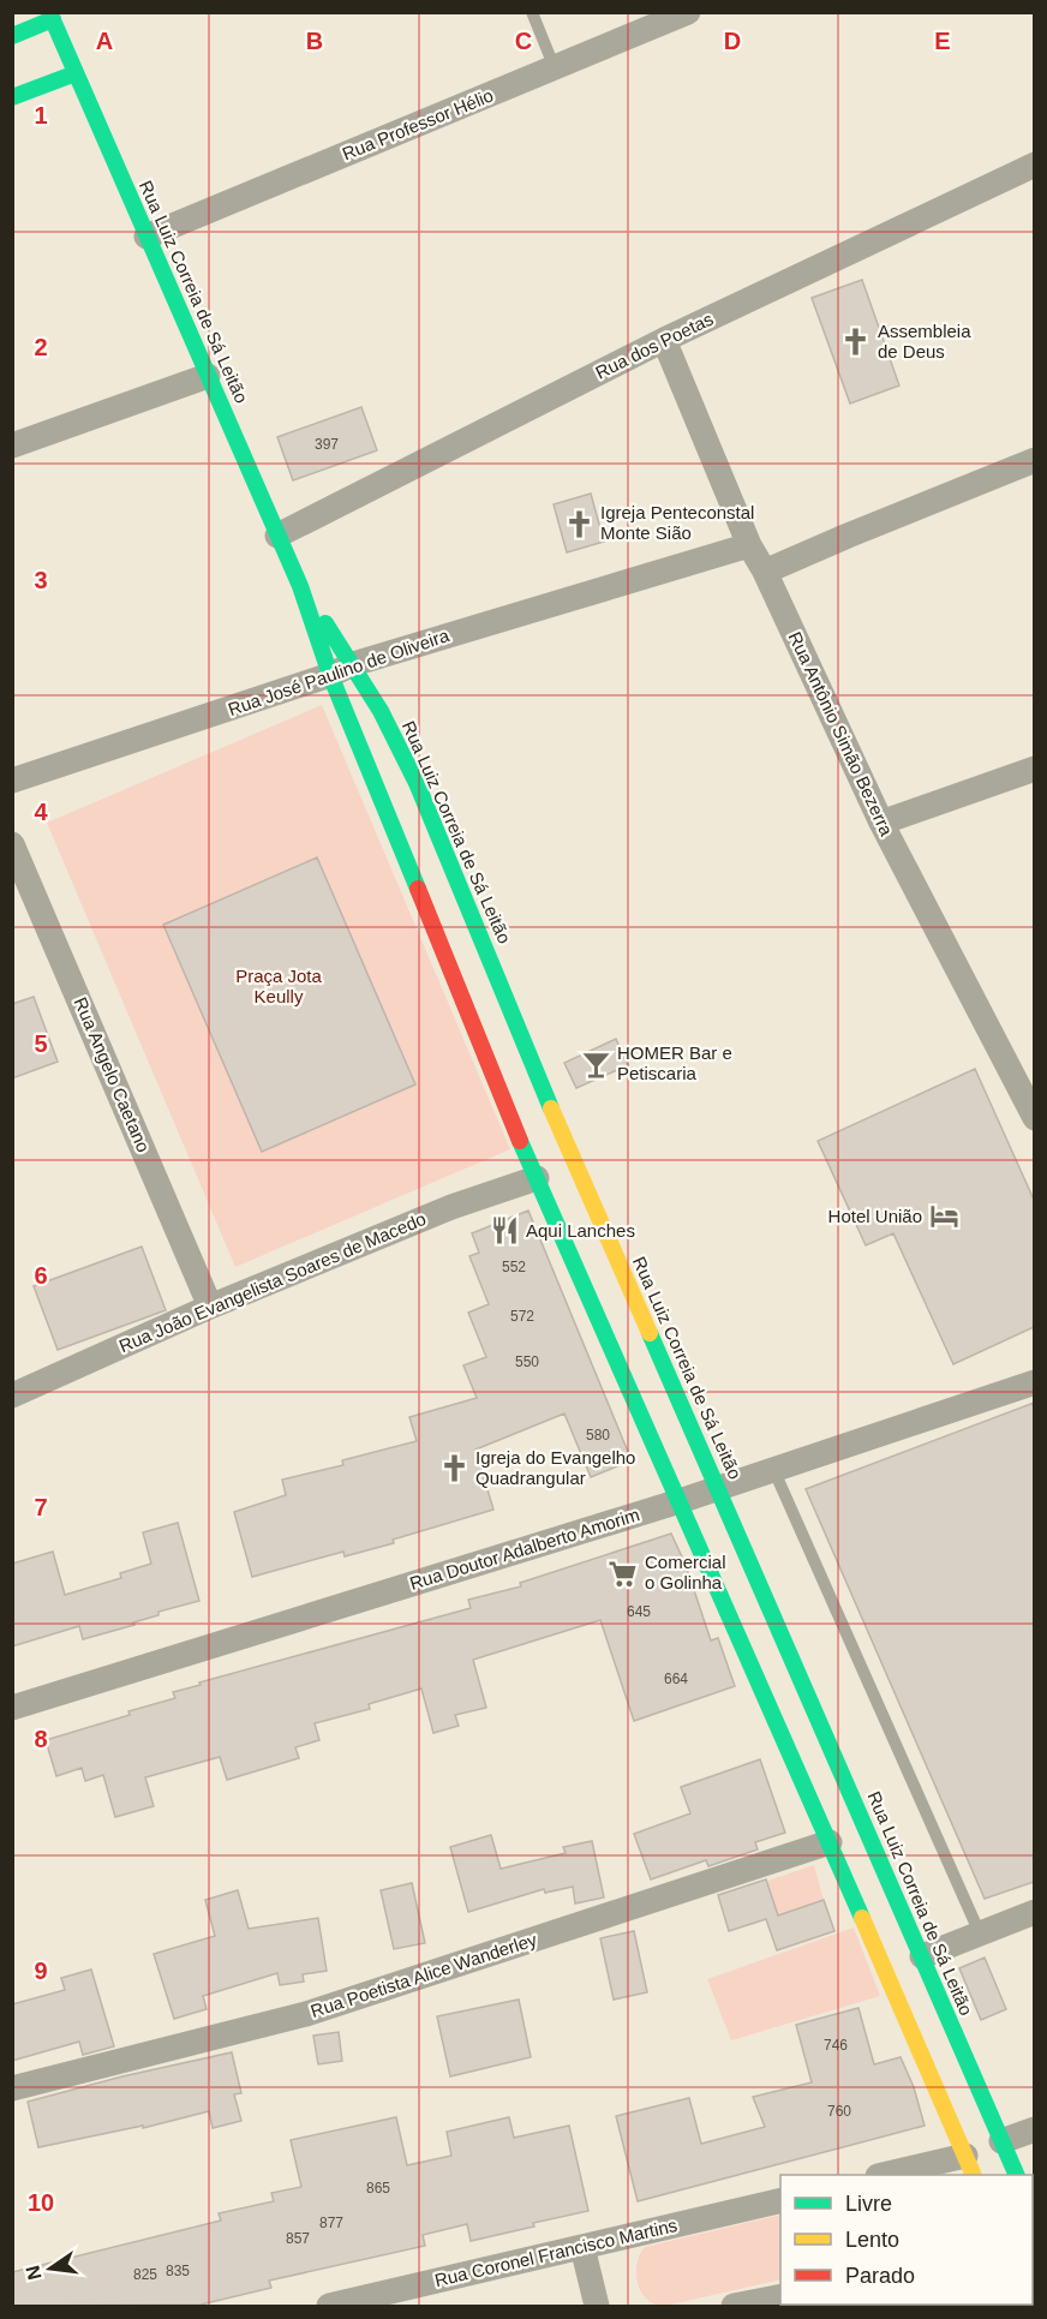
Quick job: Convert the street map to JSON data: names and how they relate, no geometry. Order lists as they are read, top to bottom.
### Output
{
  "streets": {
    "main road": ["Rua Luiz Correia de Sá Leitão"],
    "street": [
      "Rua Professor Hélio",
      "Rua dos Poetas",
      "Rua José Paulino de Oliveira",
      "Rua Antônio Simão Bezerra",
      "Rua Angelo Caetano",
      "Rua João Evangelista Soares de Macedo",
      "Rua Doutor Adalberto Amorim",
      "Rua Poetista Alice Wanderley",
      "Rua Coronel Francisco Martins"
    ]
  },
  "crossings": [
    ["Rua Professor Hélio", "Rua Luiz Correia de Sá Leitão"],
    ["Rua Luiz Correia de Sá Leitão", "Rua dos Poetas"],
    ["Rua Luiz Correia de Sá Leitão", "Rua José Paulino de Oliveira"],
    ["Rua Luiz Correia de Sá Leitão", "Rua João Evangelista Soares de Macedo"],
    ["Rua Luiz Correia de Sá Leitão", "Rua Doutor Adalberto Amorim"],
    ["Rua Luiz Correia de Sá Leitão", "Rua Poetista Alice Wanderley"],
    ["Rua dos Poetas", "Rua Antônio Simão Bezerra"],
    ["Rua José Paulino de Oliveira", "Rua Antônio Simão Bezerra"],
    ["Rua Angelo Caetano", "Rua João Evangelista Soares de Macedo"]
  ],
  "parks": ["Praça Jota Keully"],
  "places": {
    "church": ["Assembleia de Deus", "Igreja Penteconstal Monte Sião", "Igreja do Evangelho Quadrangular"],
    "bar": ["HOMER Bar e Petiscaria"],
    "hotel": ["Hotel União"],
    "restaurant": ["Aqui Lanches"],
    "supermarket": ["Comercial o Golinha"]
  },
  "house_numbers": [
    "397",
    "552",
    "572",
    "550",
    "580",
    "645",
    "664",
    "746",
    "760",
    "865",
    "877",
    "857",
    "835",
    "825"
  ],
  "legend": ["Livre", "Lento", "Parado"],
  "north": "left",
  "grid": {
    "columns": [
      "A",
      "B",
      "C",
      "D",
      "E"
    ],
    "rows": [
      "1",
      "2",
      "3",
      "4",
      "5",
      "6",
      "7",
      "8",
      "9",
      "10"
    ]
  }
}
